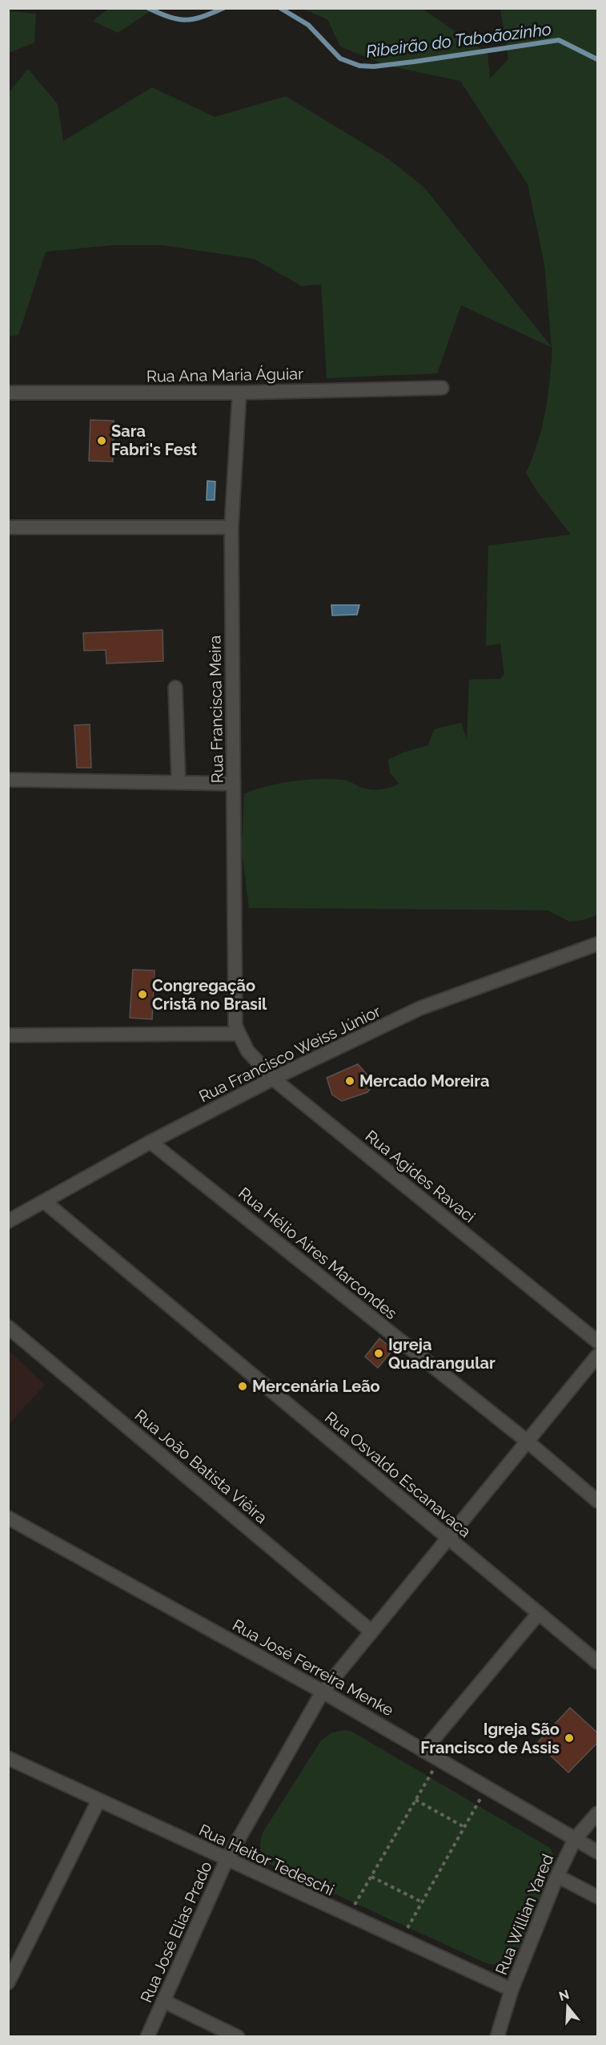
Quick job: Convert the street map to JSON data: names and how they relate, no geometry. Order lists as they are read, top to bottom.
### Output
{
  "streets": {
    "street": [
      "Rua Ana Maria Águiar",
      "Rua Francisca Meira",
      "Rua Francisco Weiss Júnior",
      "Rua Agides Ravaci",
      "Rua Hélio Aires Marcondes",
      "Rua João Batista Viêira",
      "Rua Osvaldo Escanavaca",
      "Rua José Ferreira Menke",
      "Rua Heitor Tedeschi",
      "Rua Willian Yared",
      "Rua José Elias Prado"
    ]
  },
  "crossings": [
    ["Rua Ana Maria Águiar", "Rua Francisca Meira"],
    ["Rua Francisca Meira", "Rua Agides Ravaci"],
    ["Rua Francisco Weiss Júnior", "Rua Agides Ravaci"],
    ["Rua Francisco Weiss Júnior", "Rua Hélio Aires Marcondes"],
    ["Rua Francisco Weiss Júnior", "Rua Osvaldo Escanavaca"],
    ["Rua Hélio Aires Marcondes", "Rua José Elias Prado"],
    ["Rua João Batista Viêira", "Rua José Elias Prado"],
    ["Rua Osvaldo Escanavaca", "Rua José Elias Prado"],
    ["Rua José Ferreira Menke", "Rua Willian Yared"],
    ["Rua José Ferreira Menke", "Rua José Elias Prado"],
    ["Rua Heitor Tedeschi", "Rua Willian Yared"],
    ["Rua Heitor Tedeschi", "Rua José Elias Prado"]
  ],
  "water": ["Ribeirão do Taboãozinho"],
  "places": [
    "Sara Fabri's Fest",
    "Congregação Cristã no Brasil",
    "Mercado Moreira",
    "Igreja Quadrangular",
    "Mercenária Leão",
    "Igreja São Francisco de Assis"
  ],
  "north": "top"
}
